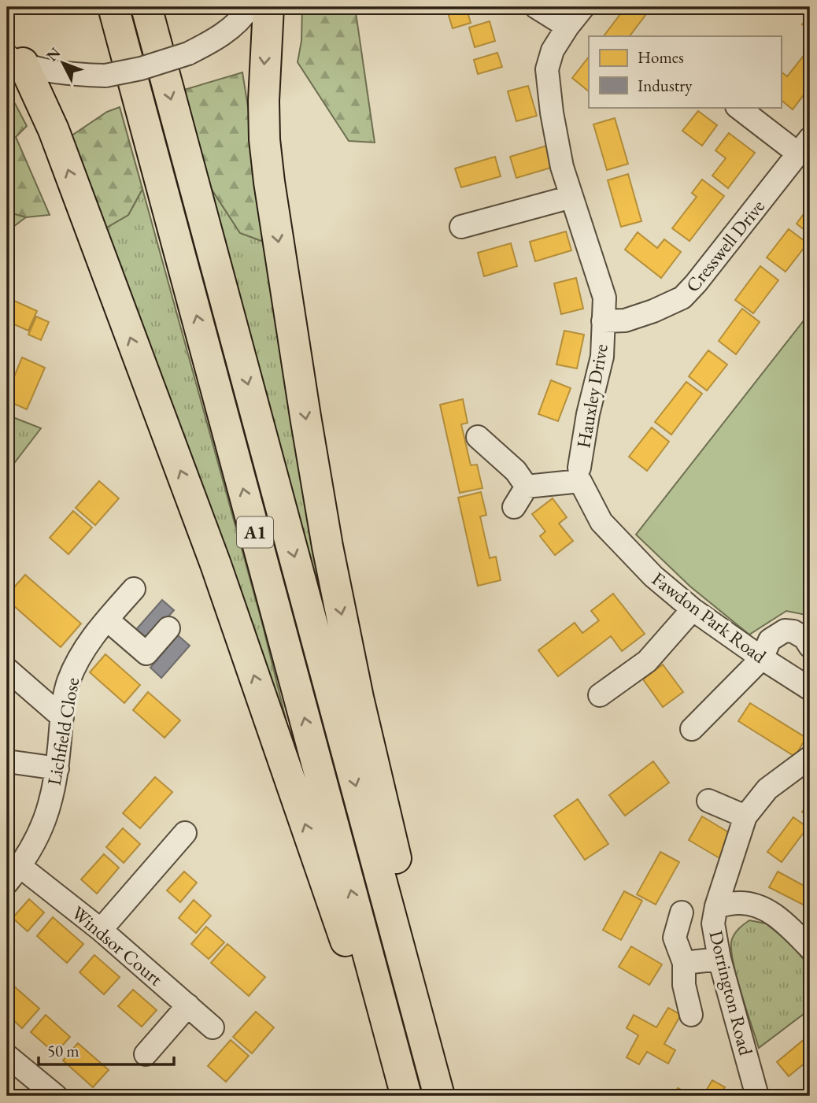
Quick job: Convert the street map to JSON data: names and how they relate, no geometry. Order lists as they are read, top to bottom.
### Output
{
  "streets": {
    "highway": ["A1"],
    "street": [
      "Cresswell Drive",
      "Hauxley Drive",
      "Fawdon Park Road",
      "Lichfield Close",
      "Windsor Court",
      "Dorrington Road"
    ]
  },
  "crossings": [
    ["Cresswell Drive", "Hauxley Drive"],
    ["Hauxley Drive", "Fawdon Park Road"],
    ["Lichfield Close", "Windsor Court"]
  ],
  "legend": ["Homes", "Industry"],
  "scale_bar": "50 m",
  "north": "top left"
}
